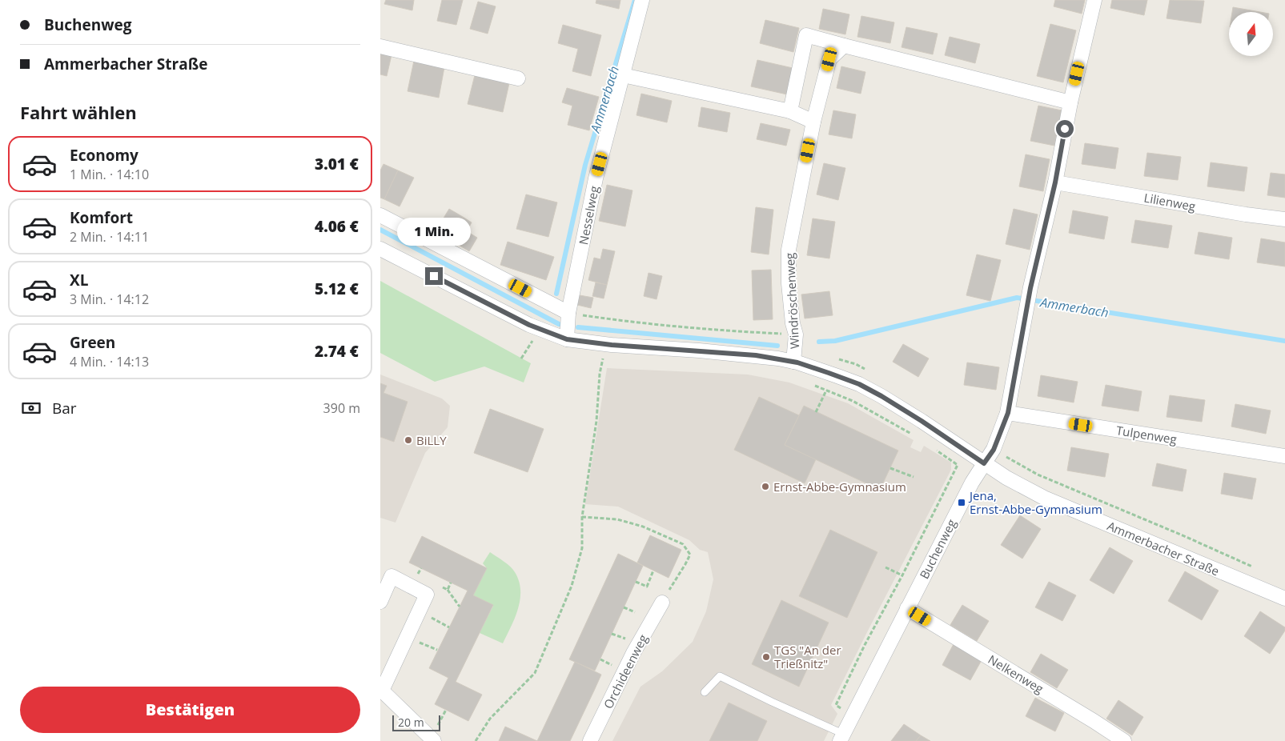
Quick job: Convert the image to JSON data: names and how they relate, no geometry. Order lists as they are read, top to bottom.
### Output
{
  "streets": {
    "street": [
      "Lilienweg",
      "Nesselweg",
      "Windröschenweg",
      "Tulpenweg",
      "Ammerbacher Straße",
      "Buchenweg",
      "Orchideenweg",
      "Nelkenweg"
    ]
  },
  "crossings": [
    ["Lilienweg", "Buchenweg"],
    ["Nesselweg", "Ammerbacher Straße"],
    ["Windröschenweg", "Ammerbacher Straße"],
    ["Tulpenweg", "Buchenweg"],
    ["Ammerbacher Straße", "Buchenweg"],
    ["Buchenweg", "Nelkenweg"]
  ],
  "water": ["Ammerbach"],
  "places": {
    "other": ["BiLLY", "Ernst-Abbe-Gymnasium", "TGS \"An der Trießnitz\""],
    "transit": ["Jena, Ernst-Abbe-Gymnasium"]
  },
  "scale_bar": "20 m",
  "north": "top",
  "page": {
    "banner": ["Buchenweg", "Ammerbacher Straße"],
    "heading": "Fahrt wählen",
    "list": [
      {
        "name": "Economy",
        "note": "1 Min. · 14:10",
        "value": "3.01 €"
      },
      {
        "name": "Komfort",
        "note": "2 Min. · 14:11",
        "value": "4.06 €"
      },
      {
        "name": "XL",
        "note": "3 Min. · 14:12",
        "value": "5.12 €"
      },
      {
        "name": "Green",
        "note": "4 Min. · 14:13",
        "value": "2.74 €"
      }
    ],
    "bubble": "1 Min.",
    "pay": ["Bar", "390 m"],
    "buttons": "Bestätigen",
    "scale": "20 m"
  }
}
